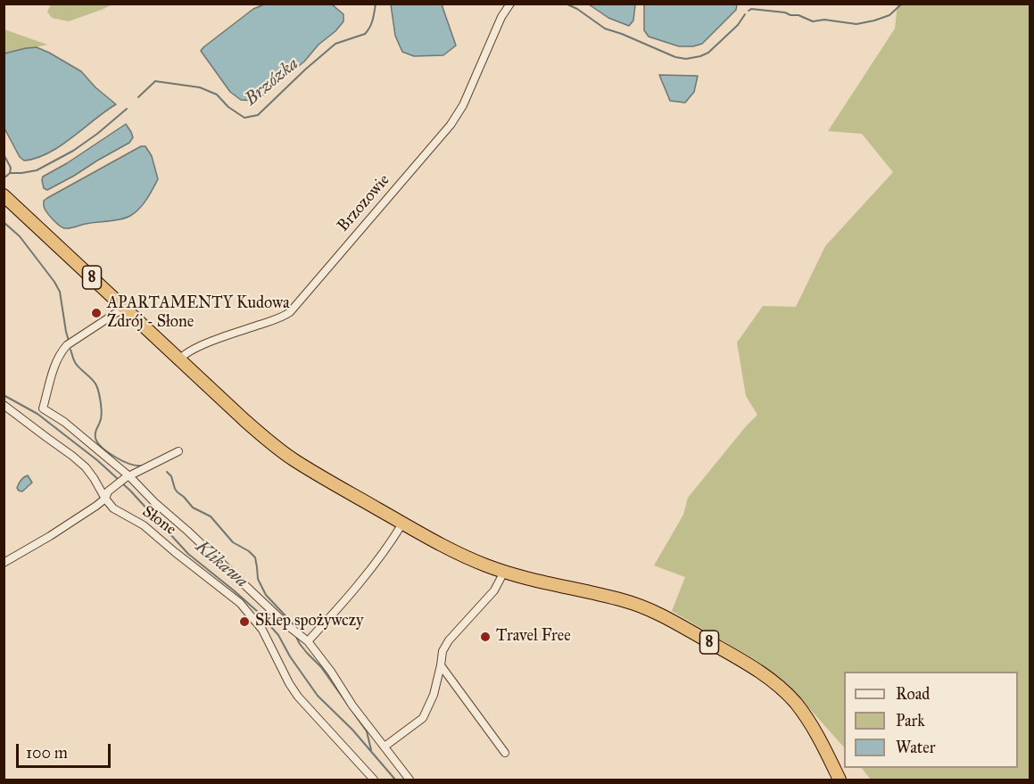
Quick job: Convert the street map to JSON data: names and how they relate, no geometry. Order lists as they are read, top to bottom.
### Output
{
  "streets": {
    "highway": ["8"],
    "street": ["Brzozowie", "Słone"]
  },
  "crossings": [
    ["Brzozowie", "8"]
  ],
  "water": ["Brzózka", "Klikawa"],
  "places": ["APARTAMENTY Kudowa Zdrój - Słone", "Sklep spożywczy", "Travel Free"],
  "legend": ["Road", "Park", "Water"],
  "scale_bar": "100 m"
}
